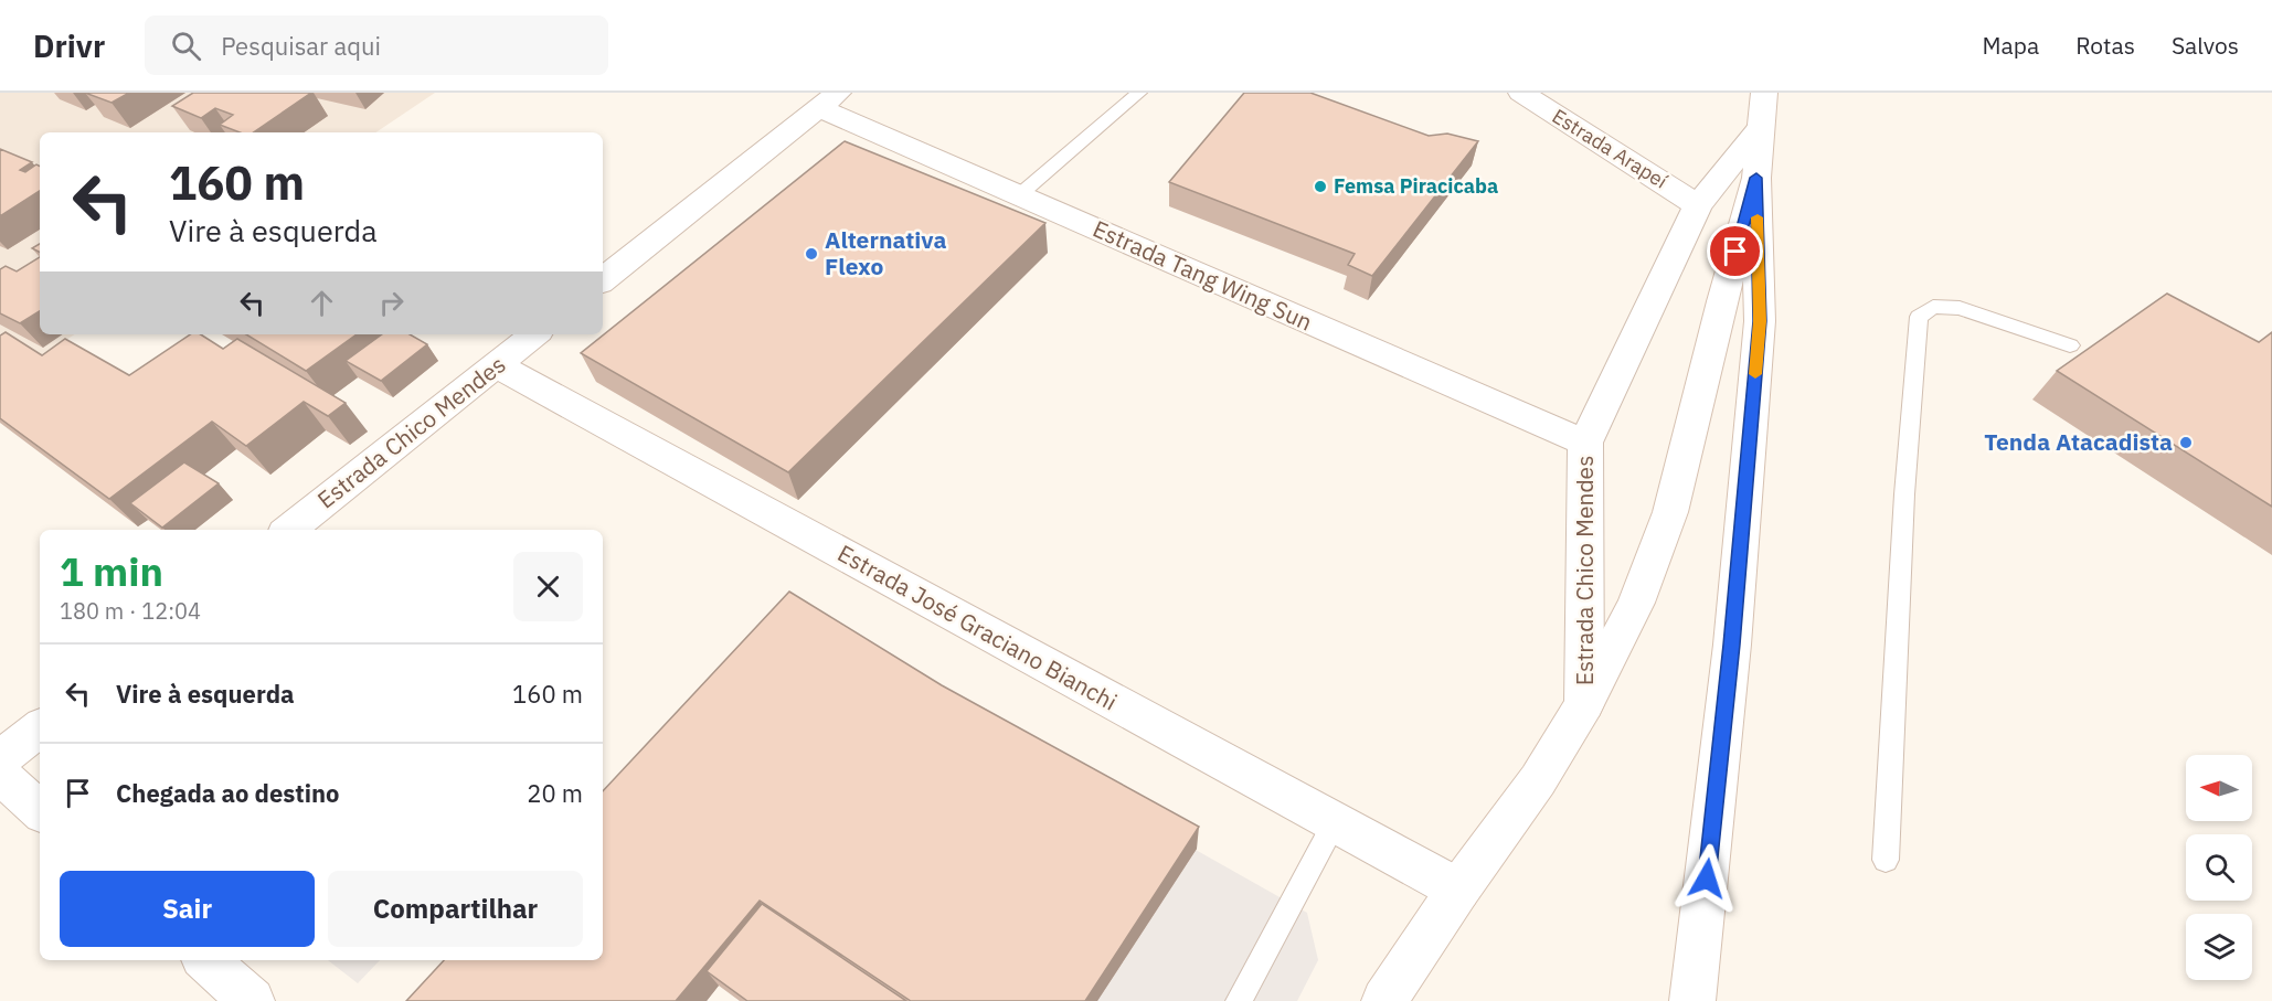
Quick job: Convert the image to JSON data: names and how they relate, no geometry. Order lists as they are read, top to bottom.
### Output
{
  "streets": {
    "street": [
      "Estrada Arapeí",
      "Estrada Tang Wing Sun",
      "Estrada Chico Mendes",
      "Estrada José Graciano Bianchi"
    ]
  },
  "crossings": [
    ["Estrada Arapeí", "Estrada Chico Mendes"],
    ["Estrada Tang Wing Sun", "Estrada Chico Mendes"],
    ["Estrada Chico Mendes", "Estrada José Graciano Bianchi"]
  ],
  "places": ["Femsa Piracicaba", "Alternativa Flexo", "Tenda Atacadista"],
  "north": "left",
  "page": {
    "header": "Drivr",
    "search": "Pesquisar aqui",
    "nav": ["Mapa", "Rotas", "Salvos"],
    "turn": ["160 m", "Vire à esquerda"],
    "heading": ["1 min", "180 m · 12:04"],
    "list": [
      {
        "name": "Vire à esquerda",
        "value": "160 m"
      },
      {
        "name": "Chegada ao destino",
        "value": "20 m"
      }
    ],
    "buttons": ["Sair", "Compartilhar"]
  }
}
